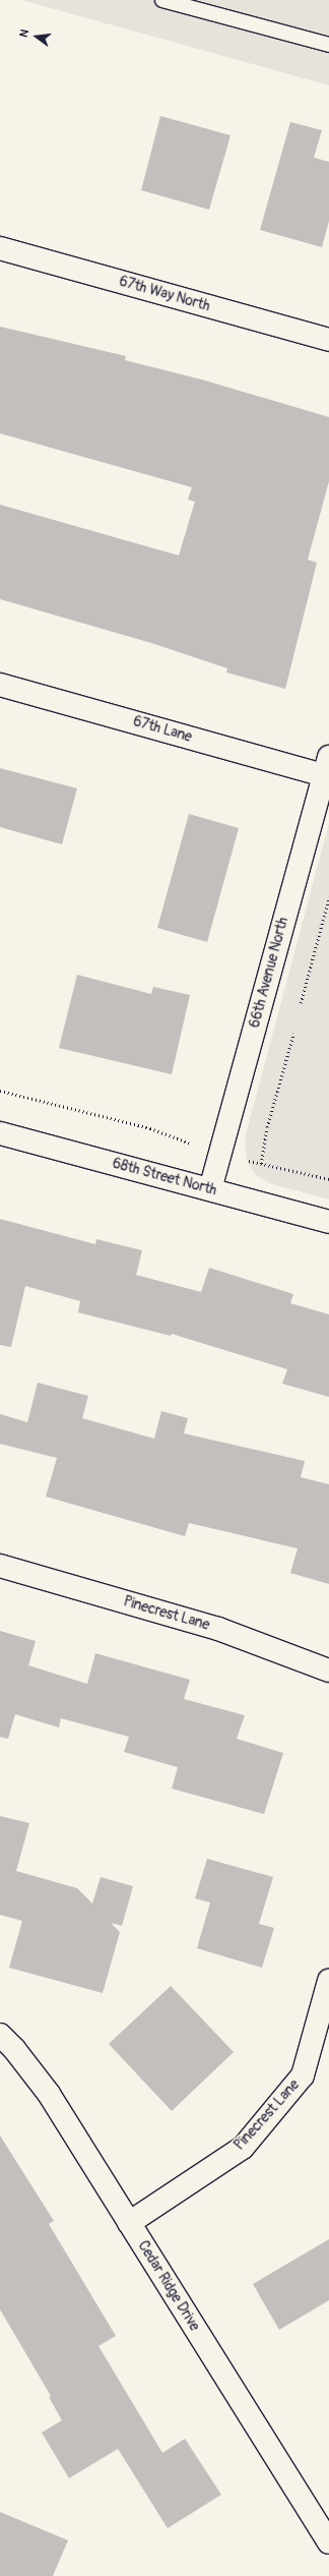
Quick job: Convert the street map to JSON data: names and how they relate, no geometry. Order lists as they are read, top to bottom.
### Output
{
  "streets": {
    "street": [
      "67th Way North",
      "67th Lane",
      "66th Avenue North",
      "68th Street North",
      "Pinecrest Lane",
      "Cedar Ridge Drive"
    ]
  },
  "crossings": [
    ["67th Lane", "66th Avenue North"],
    ["66th Avenue North", "68th Street North"],
    ["Pinecrest Lane", "Cedar Ridge Drive"]
  ],
  "north": "left"
}
